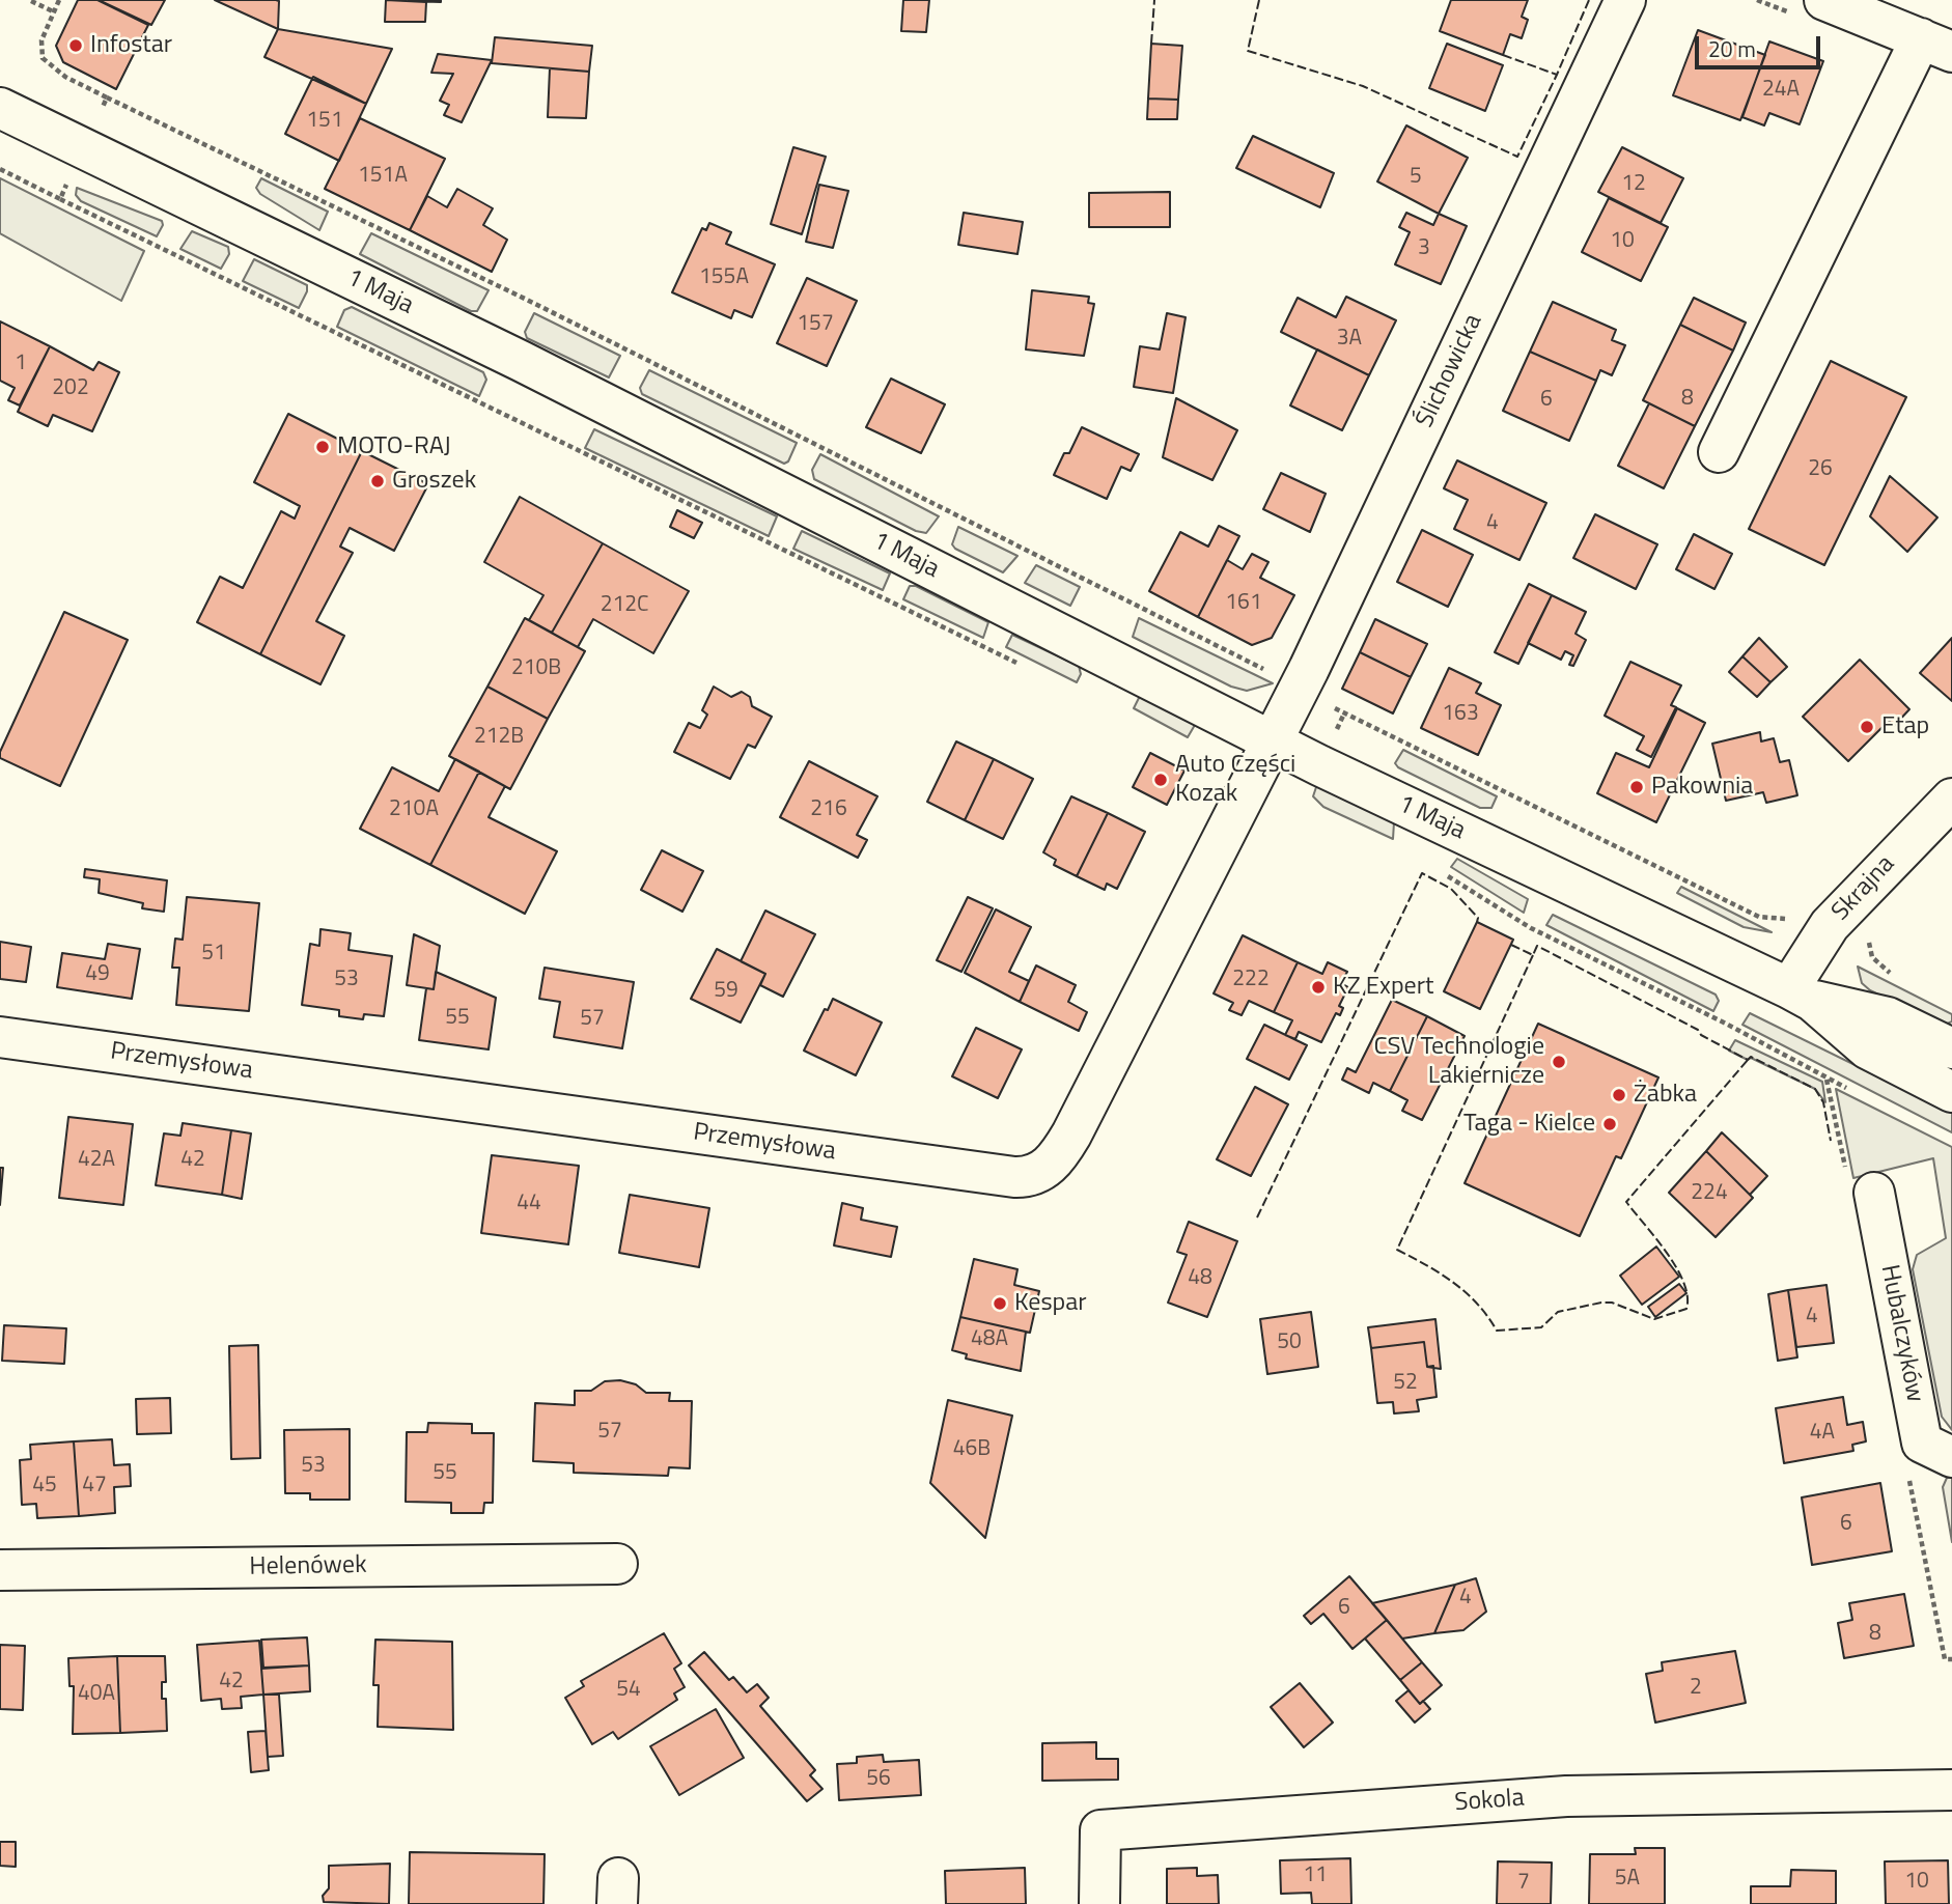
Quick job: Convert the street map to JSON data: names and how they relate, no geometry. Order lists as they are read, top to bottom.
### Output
{
  "streets": {
    "street": [
      "1 Maja",
      "Ślichowicka",
      "Skrajna",
      "Przemysłowa",
      "Hubalczyków",
      "Helenówek",
      "Sokola"
    ]
  },
  "crossings": [
    ["1 Maja", "Ślichowicka"],
    ["1 Maja", "Skrajna"],
    ["1 Maja", "Przemysłowa"],
    ["Ślichowicka", "Przemysłowa"]
  ],
  "places": [
    "Infostar",
    "MOTO-RAJ",
    "Groszek",
    "Etap",
    "Auto Części Kozak",
    "Pakownia",
    "KZ Expert",
    "CSV Technologie Lakiernicze",
    "Żabka",
    "Taga - Kielce",
    "Kespar"
  ],
  "house_numbers": [
    "24A",
    "151",
    "151A",
    "5",
    "12",
    "10",
    "3",
    "155A",
    "157",
    "3A",
    "1",
    "202",
    "8",
    "6",
    "26",
    "4",
    "161",
    "212C",
    "210B",
    "163",
    "212B",
    "210A",
    "216",
    "51",
    "49",
    "53",
    "222",
    "59",
    "55",
    "57",
    "42A",
    "42",
    "224",
    "44",
    "48",
    "4",
    "48A",
    "50",
    "52",
    "57",
    "4A",
    "46B",
    "53",
    "55",
    "45",
    "47",
    "6",
    "4",
    "6",
    "8",
    "42",
    "2",
    "54",
    "40A",
    "56",
    "11",
    "5A",
    "10",
    "7"
  ],
  "scale_bar": "20 m"
}
